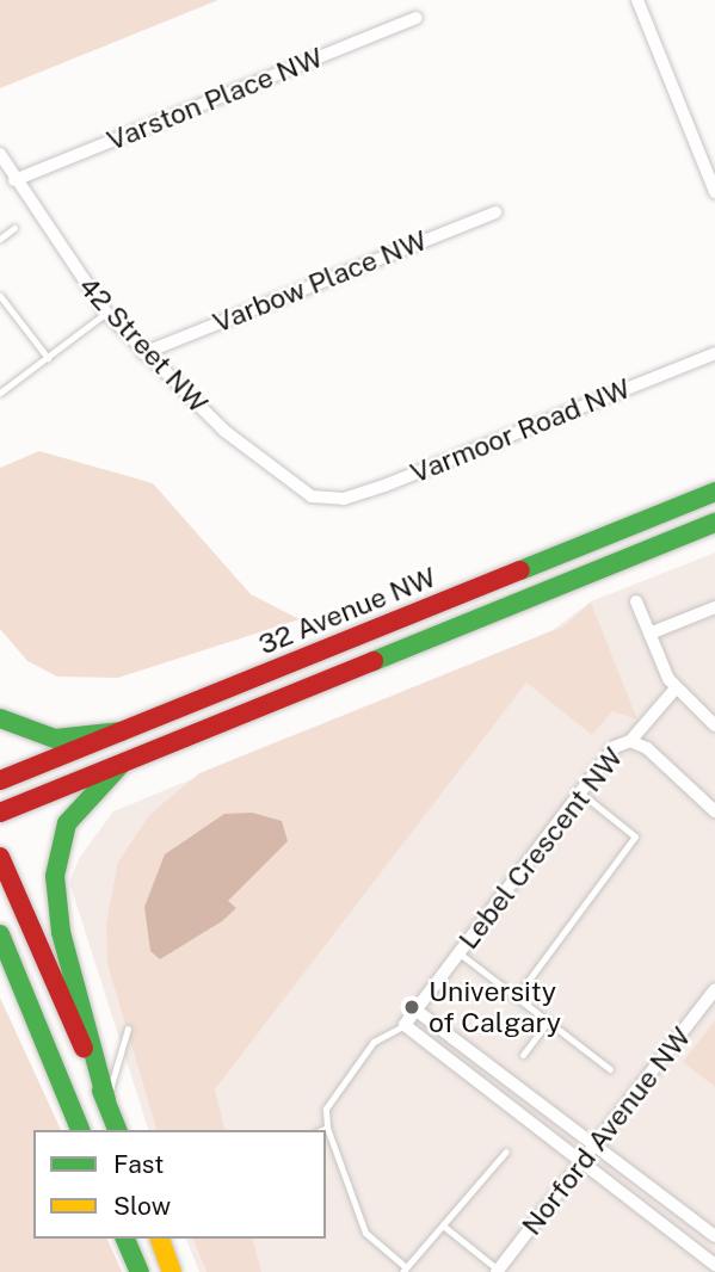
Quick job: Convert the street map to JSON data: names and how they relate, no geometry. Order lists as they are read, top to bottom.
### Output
{
  "streets": {
    "main road": ["32 Avenue NW"],
    "street": [
      "Varston Place NW",
      "Varbow Place NW",
      "42 Street NW",
      "Varmoor Road NW",
      "Lebel Crescent NW",
      "Norford Avenue NW"
    ]
  },
  "crossings": [
    ["Varston Place NW", "42 Street NW"],
    ["Varbow Place NW", "42 Street NW"],
    ["42 Street NW", "Varmoor Road NW"]
  ],
  "places": ["University of Calgary"],
  "legend": ["Fast", "Slow"]
}
